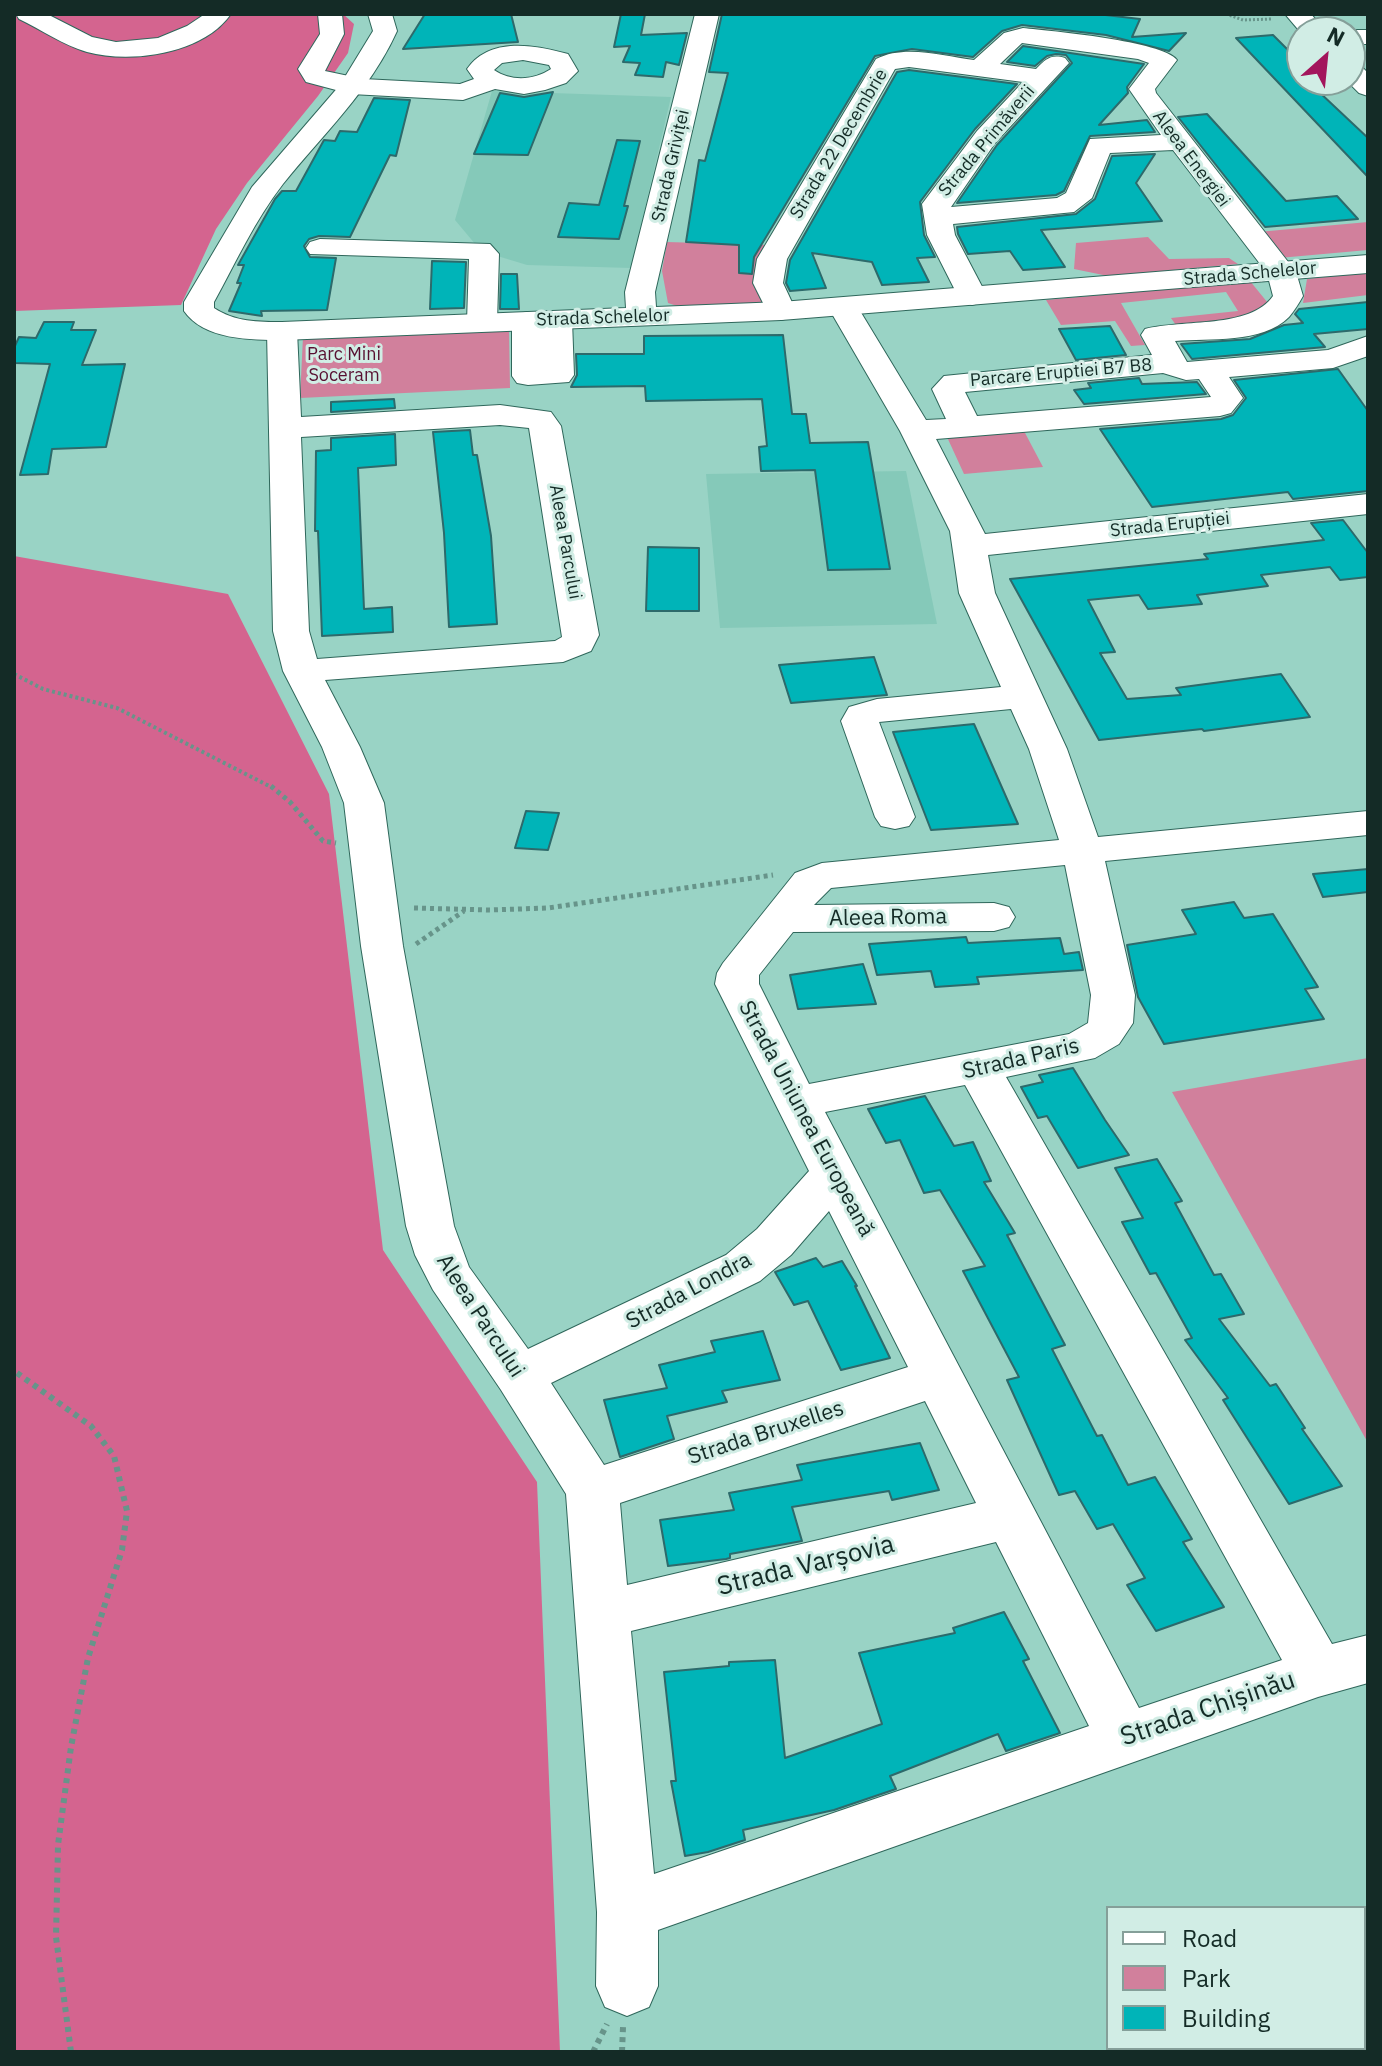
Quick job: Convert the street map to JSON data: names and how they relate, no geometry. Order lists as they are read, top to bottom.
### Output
{
  "streets": {
    "street": [
      "Strada Primăverii",
      "Strada 22 Decembrie",
      "Aleea Energiei",
      "Strada Griviței",
      "Strada Schelelor",
      "Parcare Eruptiei B7 B8",
      "Strada Erupției",
      "Aleea Parcului",
      "Aleea Roma",
      "Strada Paris",
      "Strada Uniunea Europeană",
      "Strada Londra",
      "Strada Bruxelles",
      "Strada Varșovia",
      "Strada Chișinău"
    ]
  },
  "crossings": [
    ["Strada Primăverii", "Strada 22 Decembrie"],
    ["Strada Primăverii", "Aleea Energiei"],
    ["Strada Primăverii", "Strada Schelelor"],
    ["Strada 22 Decembrie", "Strada Schelelor"],
    ["Aleea Energiei", "Strada Schelelor"],
    ["Strada Griviței", "Strada Schelelor"],
    ["Strada Schelelor", "Aleea Parcului"],
    ["Aleea Parcului", "Strada Londra"],
    ["Aleea Parcului", "Strada Bruxelles"],
    ["Aleea Parcului", "Strada Varșovia"],
    ["Aleea Parcului", "Strada Chișinău"],
    ["Aleea Roma", "Strada Uniunea Europeană"],
    ["Strada Paris", "Strada Uniunea Europeană"],
    ["Strada Paris", "Strada Chișinău"],
    ["Strada Uniunea Europeană", "Strada Londra"],
    ["Strada Uniunea Europeană", "Strada Bruxelles"],
    ["Strada Uniunea Europeană", "Strada Varșovia"],
    ["Strada Uniunea Europeană", "Strada Chișinău"]
  ],
  "parks": ["Parc Mini Soceram"],
  "legend": ["Road", "Park", "Building"],
  "north": "top right"
}
